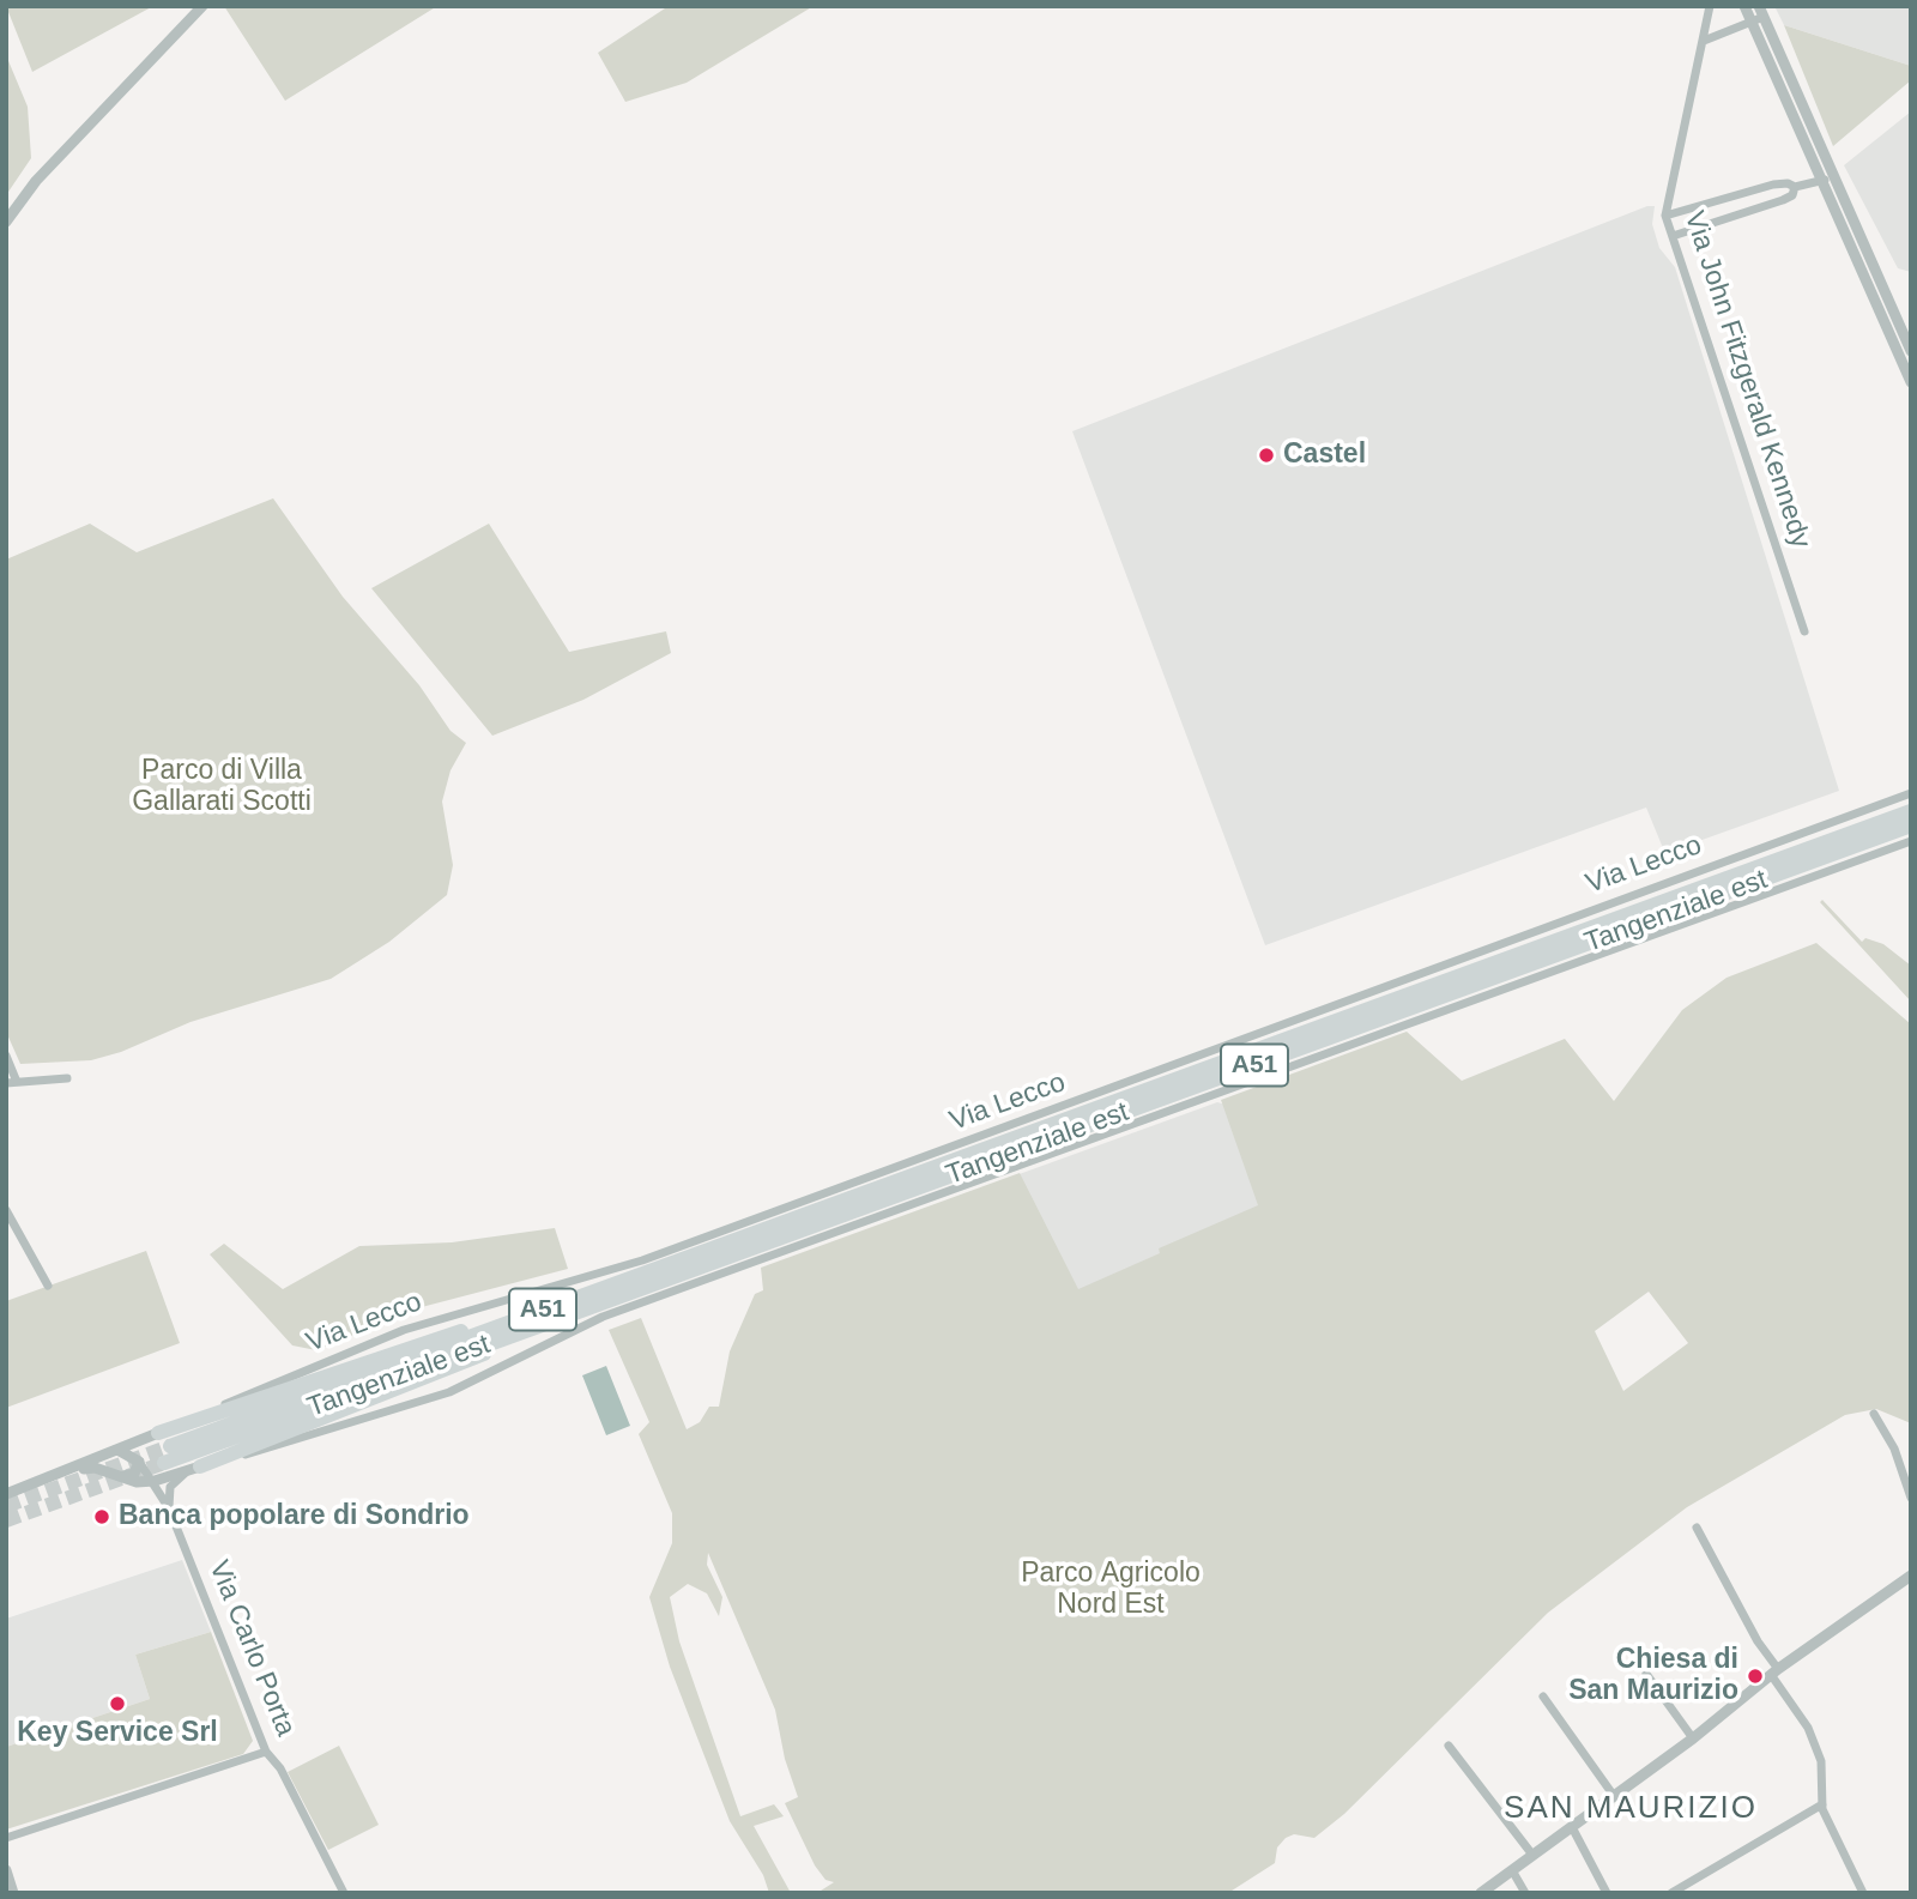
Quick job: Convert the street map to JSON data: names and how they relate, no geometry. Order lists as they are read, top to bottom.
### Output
{
  "streets": {
    "highway": ["Tangenziale est", "A51"],
    "street": ["Via John Fitzgerald Kennedy", "Via Lecco", "Via Carlo Porta"]
  },
  "crossings": [
    ["Via Lecco", "Via Carlo Porta"]
  ],
  "districts": ["SAN MAURIZIO"],
  "parks": ["Parco di Villa Gallarati Scotti", "Parco Agricolo Nord Est"],
  "places": [
    "Castel",
    "Banca popolare di Sondrio",
    "Chiesa di San Maurizio",
    "Key Service Srl"
  ]
}
